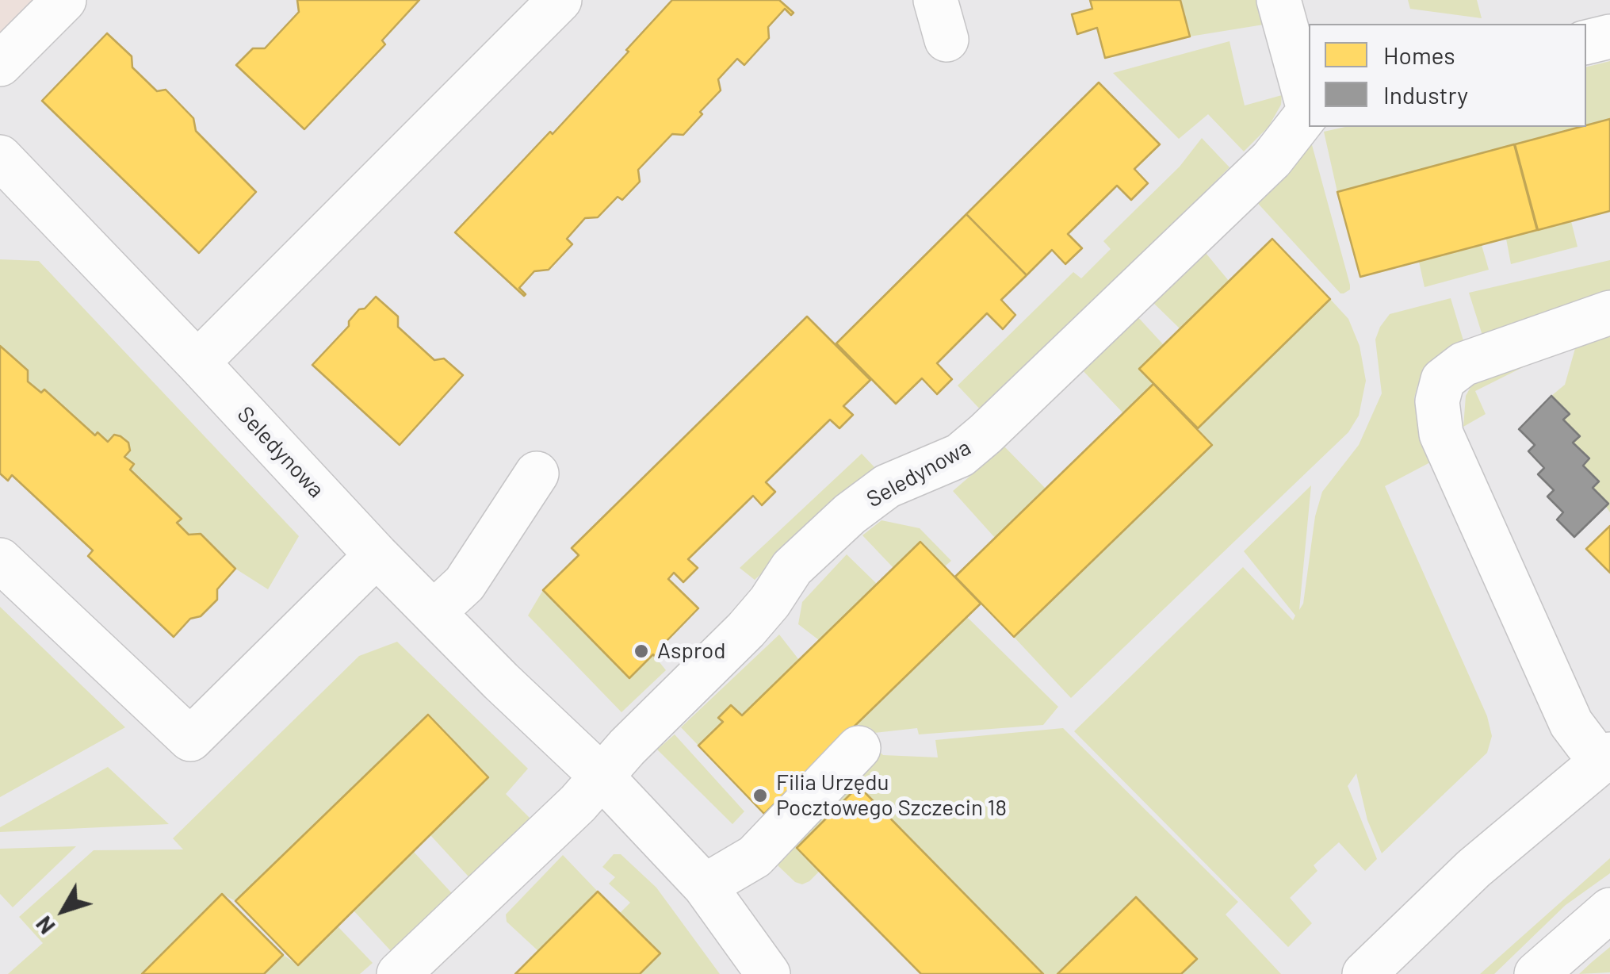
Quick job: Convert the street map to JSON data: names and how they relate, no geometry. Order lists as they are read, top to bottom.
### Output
{
  "streets": {
    "street": ["Seledynowa"]
  },
  "places": ["Asprod", "Filia Urzędu Pocztowego Szczecin 18"],
  "legend": ["Homes", "Industry"],
  "north": "bottom left"
}
